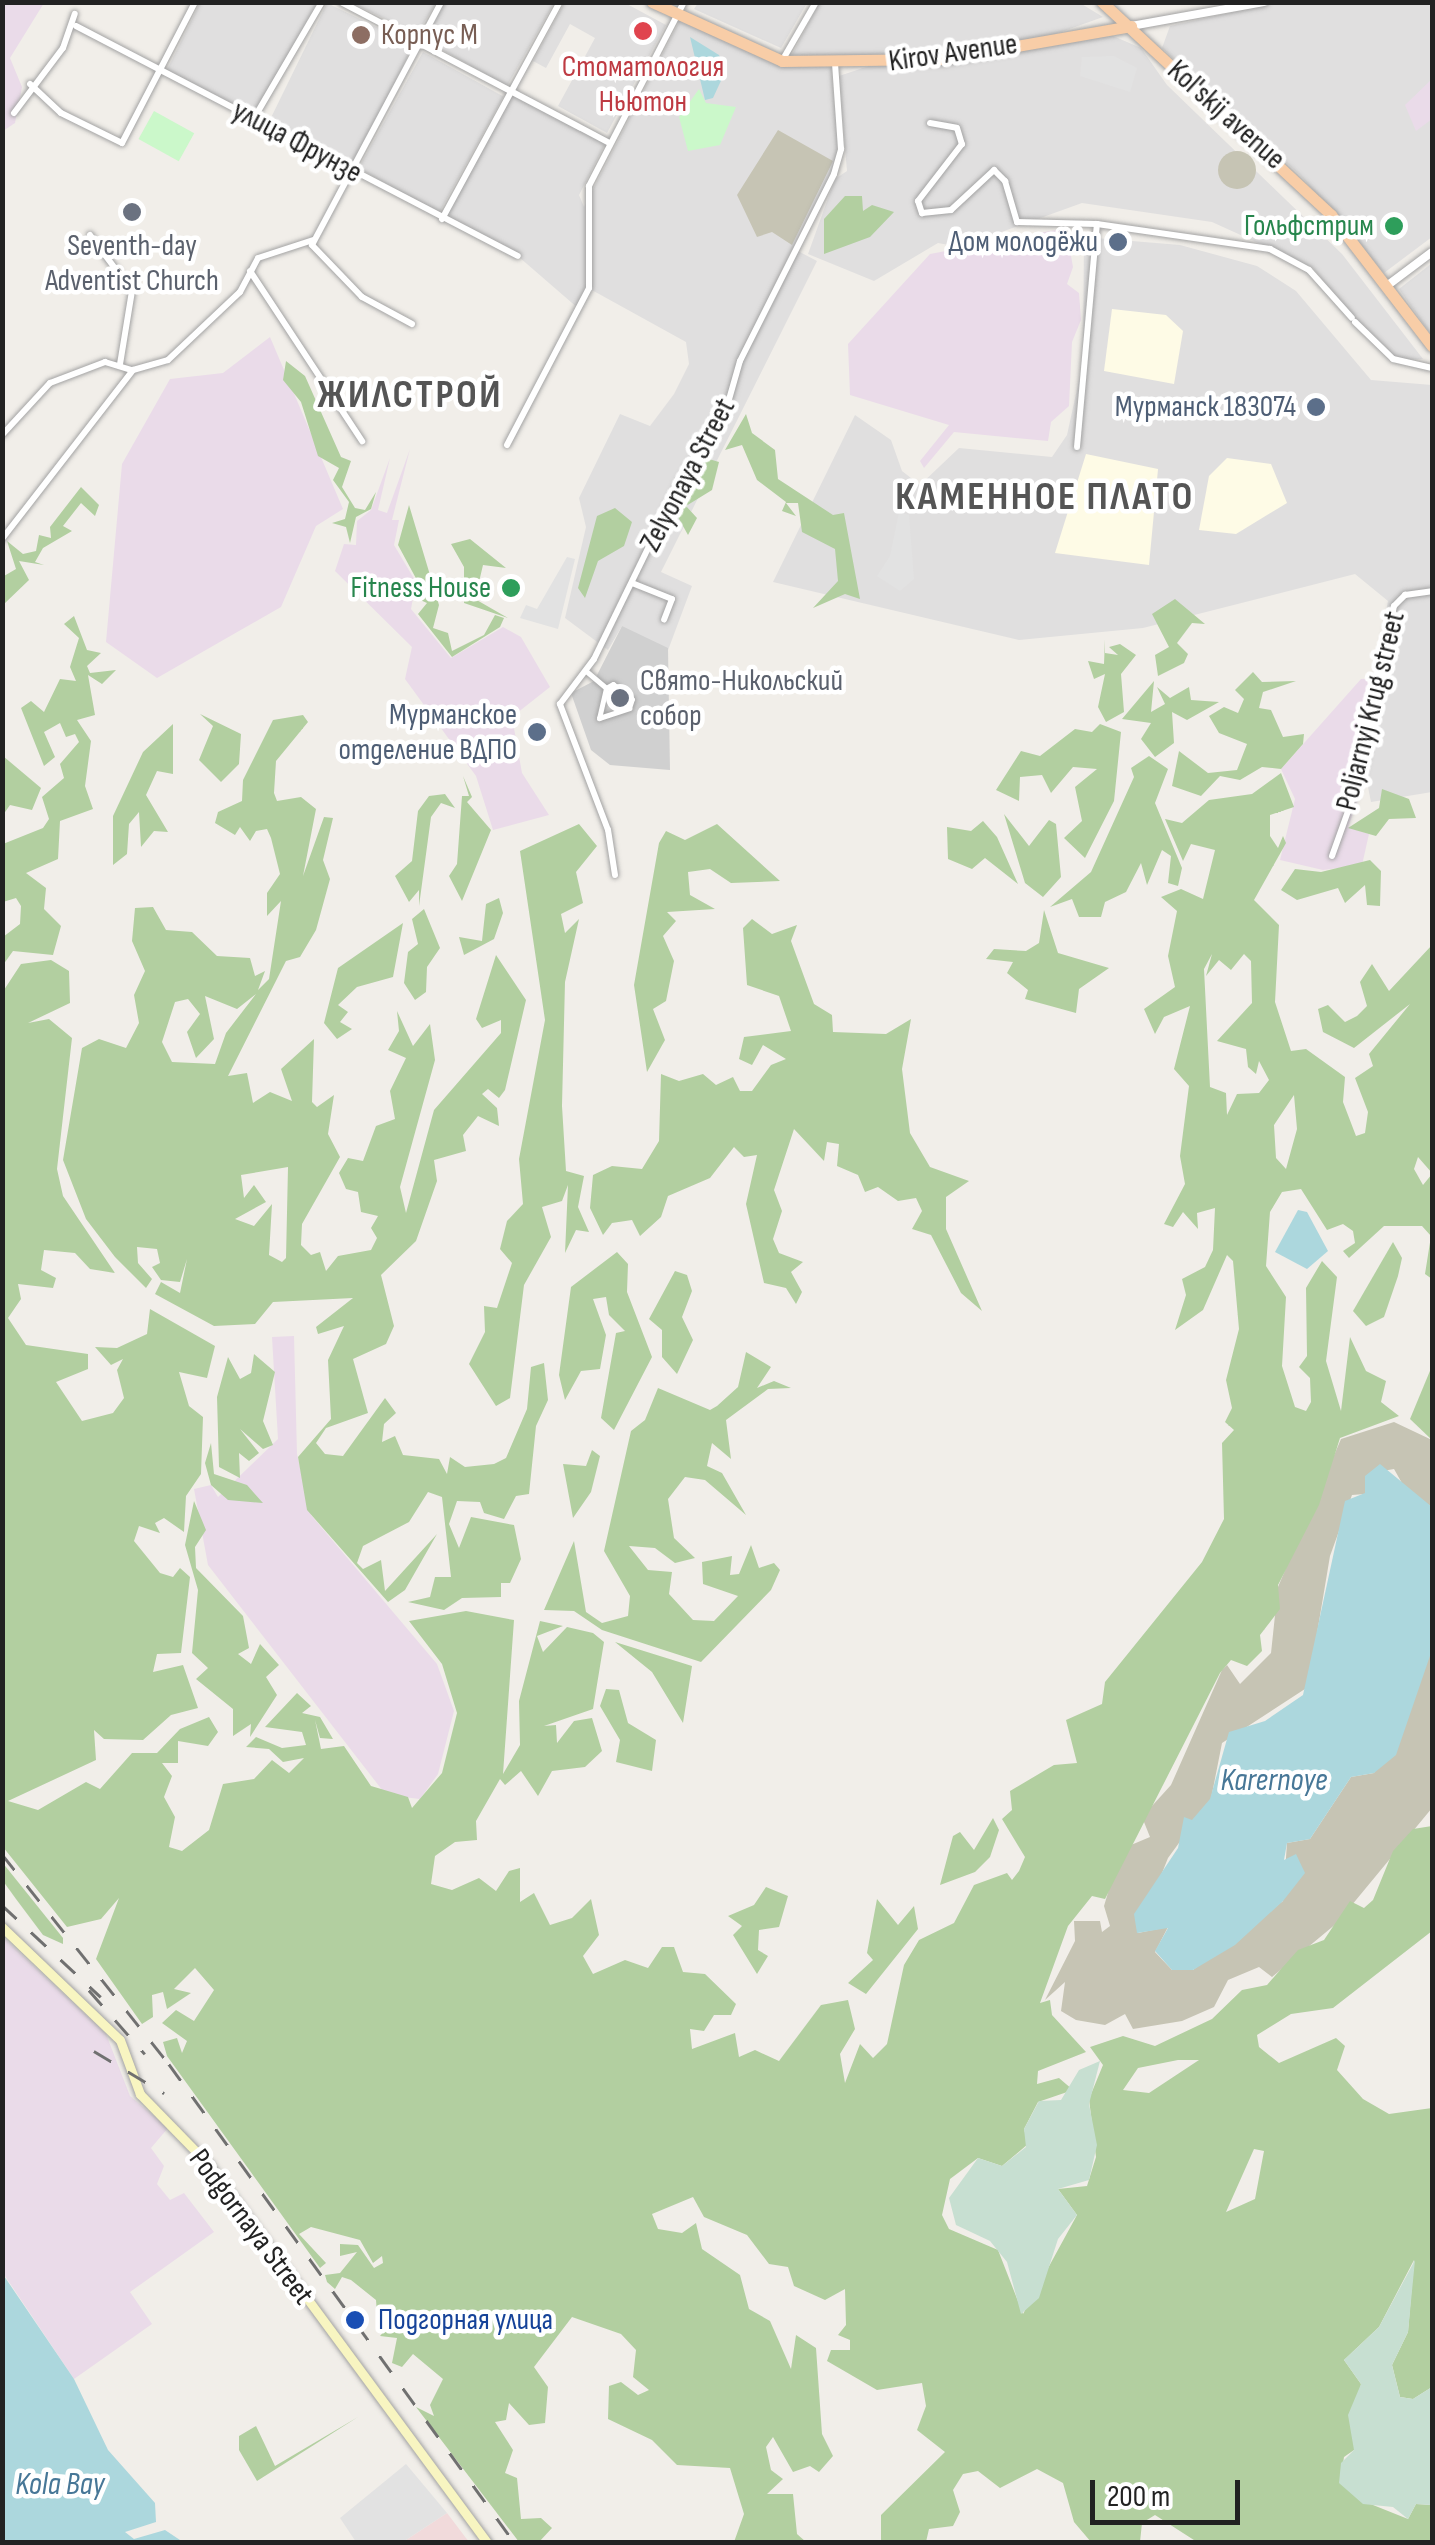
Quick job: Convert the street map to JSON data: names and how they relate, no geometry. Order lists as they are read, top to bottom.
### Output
{
  "streets": {
    "main road": ["Kirov Avenue", "Kol'skij avenue", "Podgornaya Street"],
    "street": ["улица Фрунзе", "Zelyonaya Street", "Poljarnyj Krug street"]
  },
  "crossings": [
    ["Kirov Avenue", "Kol'skij avenue"],
    ["Kirov Avenue", "Zelyonaya Street"]
  ],
  "districts": ["ЖИЛСТРОЙ", "КАМЕННОЕ ПЛАТО"],
  "water": ["Karernoye", "Kola Bay"],
  "places": [
    "Стоматология Ньютон",
    "Корпус M",
    "Seventh-day Adventist Church",
    "Гольфстрим",
    "Дом молодёжи",
    "Мурманск 183074",
    "Fitness House",
    "Свято-Никольский собор",
    "Мурманское отделение ВДПО",
    "Подгорная улица"
  ],
  "scale_bar": "200 m"
}
